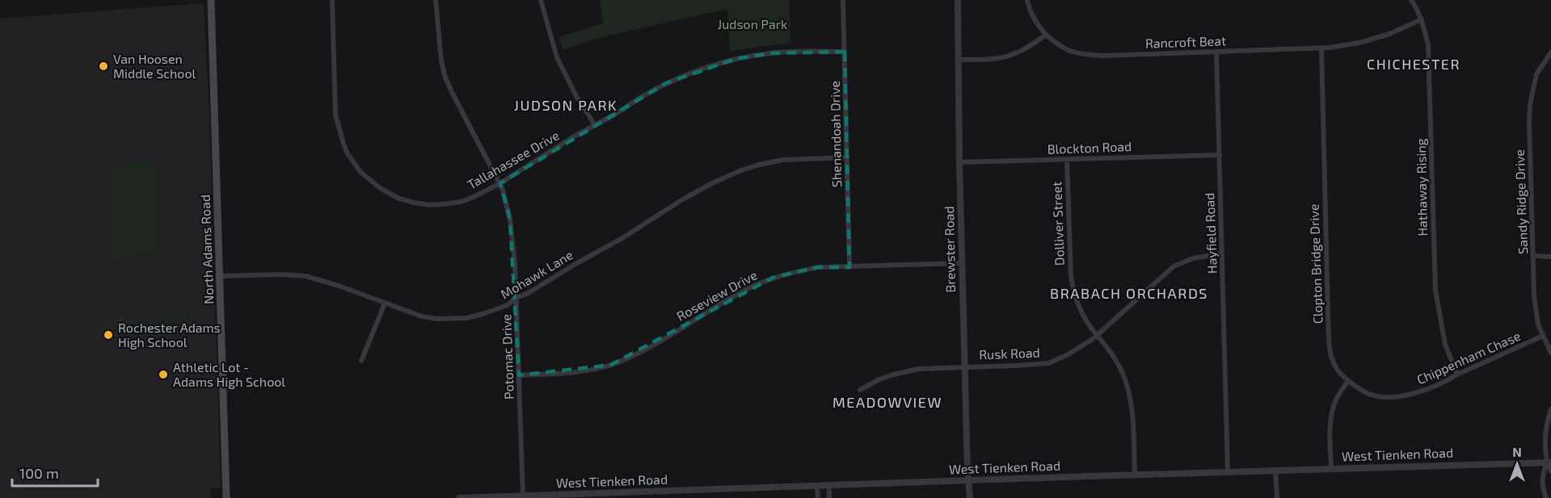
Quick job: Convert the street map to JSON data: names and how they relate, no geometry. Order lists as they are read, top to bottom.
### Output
{
  "streets": {
    "main road": ["North Adams Road"],
    "street": [
      "Rancroft Beat",
      "Shenandoah Drive",
      "Blockton Road",
      "Tallahassee Drive",
      "Hathaway Rising",
      "Sandy Ridge Drive",
      "Dolliver Street",
      "Hayfield Road",
      "Brewster Road",
      "Clopton Bridge Drive",
      "Mohawk Lane",
      "Roseview Drive",
      "Rusk Road",
      "Potomac Drive",
      "Chippenham Chase",
      "West Tienken Road"
    ]
  },
  "crossings": [
    ["Rancroft Beat", "Hathaway Rising"],
    ["Rancroft Beat", "Hayfield Road"],
    ["Rancroft Beat", "Clopton Bridge Drive"],
    ["Shenandoah Drive", "Tallahassee Drive"],
    ["Shenandoah Drive", "Mohawk Lane"],
    ["Shenandoah Drive", "Roseview Drive"],
    ["Blockton Road", "Dolliver Street"],
    ["Blockton Road", "Hayfield Road"],
    ["Blockton Road", "Brewster Road"],
    ["Tallahassee Drive", "Potomac Drive"],
    ["Hathaway Rising", "Chippenham Chase"],
    ["Sandy Ridge Drive", "Chippenham Chase"],
    ["Dolliver Street", "Rusk Road"],
    ["Dolliver Street", "West Tienken Road"],
    ["Hayfield Road", "Rusk Road"],
    ["Hayfield Road", "West Tienken Road"],
    ["North Adams Road", "Mohawk Lane"],
    ["Brewster Road", "Roseview Drive"],
    ["Brewster Road", "Rusk Road"],
    ["Brewster Road", "West Tienken Road"],
    ["Clopton Bridge Drive", "Chippenham Chase"],
    ["Mohawk Lane", "Potomac Drive"],
    ["Roseview Drive", "Potomac Drive"],
    ["Potomac Drive", "West Tienken Road"]
  ],
  "districts": [
    "CHICHESTER",
    "JUDSON PARK",
    "BRABACH ORCHARDS",
    "MEADOWVIEW"
  ],
  "parks": ["Judson Park"],
  "places": ["Van Hoosen Middle School", "Rochester Adams High School", "Athletic Lot - Adams High School"],
  "scale_bar": "100 m",
  "north": "top"
}
